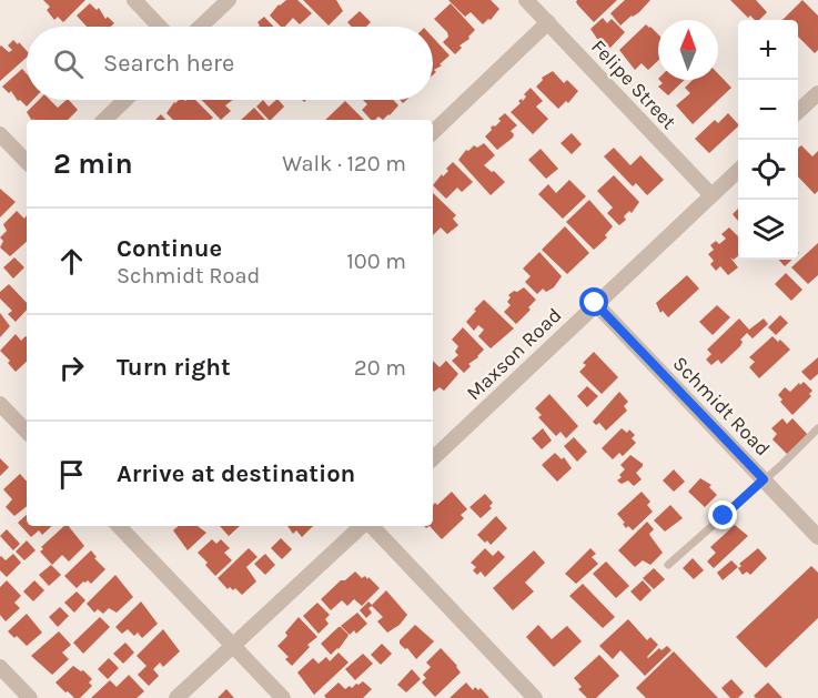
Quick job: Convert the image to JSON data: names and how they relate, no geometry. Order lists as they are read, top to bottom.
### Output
{
  "streets": {
    "street": ["Felipe Street", "Maxson Road", "Schmidt Road"]
  },
  "crossings": [
    ["Felipe Street", "Maxson Road"],
    ["Maxson Road", "Schmidt Road"]
  ],
  "north": "top",
  "page": {
    "map_buttons": ["+", "−"],
    "search": "Search here",
    "heading": ["2 min", "Walk · 120 m"],
    "list": [
      ["Continue", "Schmidt Road", "100 m"],
      ["Turn right", "20 m"],
      "Arrive at destination"
    ]
  }
}
